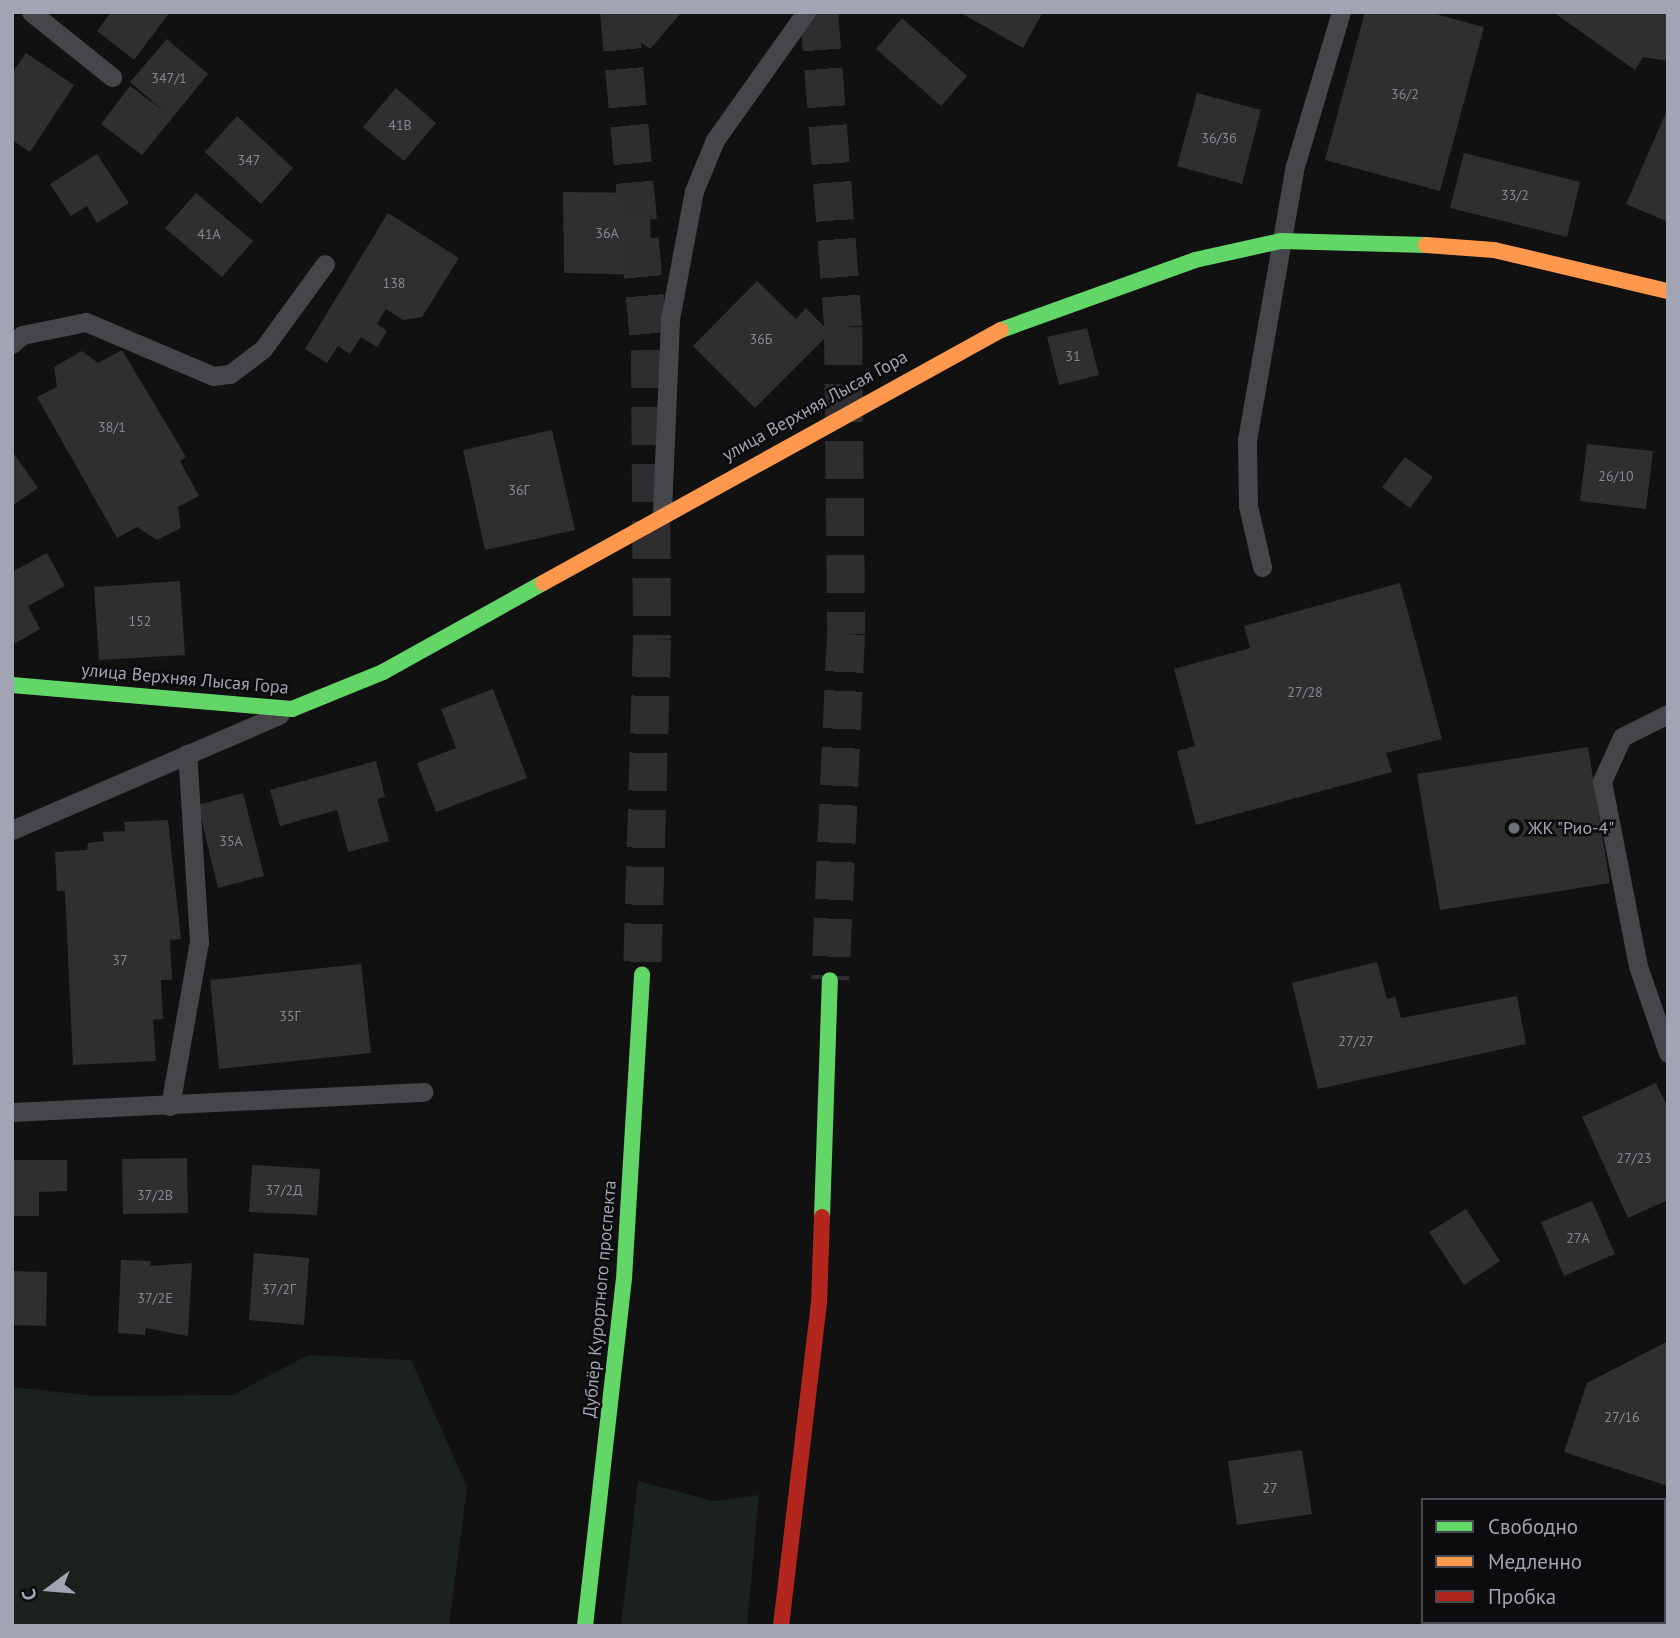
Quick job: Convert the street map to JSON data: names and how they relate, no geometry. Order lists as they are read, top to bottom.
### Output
{
  "streets": {
    "street": ["улица Верхняя Лысая Гора", "Дублёр Курортного проспекта"]
  },
  "places": ["ЖК \"Рио-4\""],
  "house_numbers": [
    "347/1",
    "36/2",
    "41В",
    "36/3б",
    "347",
    "33/2",
    "36А",
    "41А",
    "138",
    "36Б",
    "31",
    "38/1",
    "26/10",
    "36Г",
    "152",
    "27/28",
    "35А",
    "37",
    "35Г",
    "27/27",
    "27/23",
    "37/2Д",
    "37/2В",
    "27А",
    "37/2Г",
    "37/2Е",
    "27/16",
    "27"
  ],
  "legend": ["Свободно", "Медленно", "Пробка"],
  "north": "left"
}
